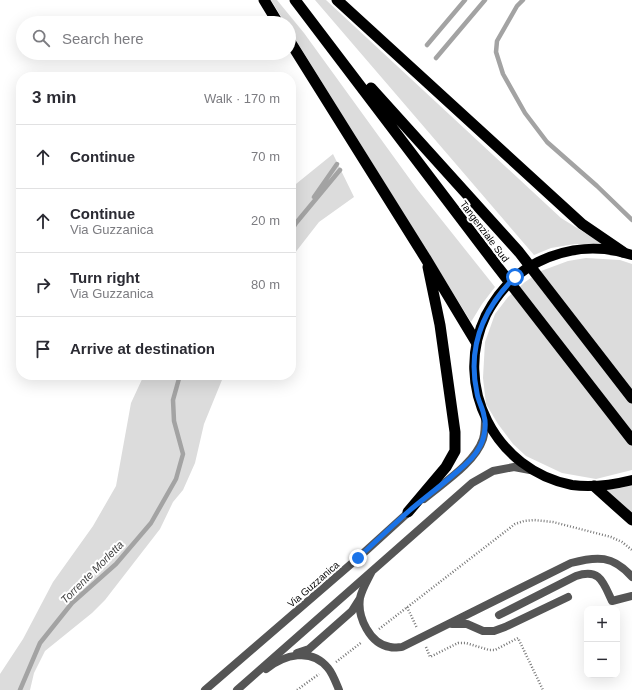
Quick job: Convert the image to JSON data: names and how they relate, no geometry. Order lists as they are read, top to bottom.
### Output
{
  "streets": {
    "highway": ["Tangenziale Sud"],
    "street": ["Via Guzzanica"]
  },
  "water": ["Torrente Morletta"],
  "page": {
    "search": "Search here",
    "heading": ["3 min", "Walk · 170 m"],
    "list": [
      ["Continue", "70 m"],
      ["Continue", "Via Guzzanica", "20 m"],
      ["Turn right", "Via Guzzanica", "80 m"],
      "Arrive at destination"
    ],
    "map_buttons": ["+", "−"]
  }
}
